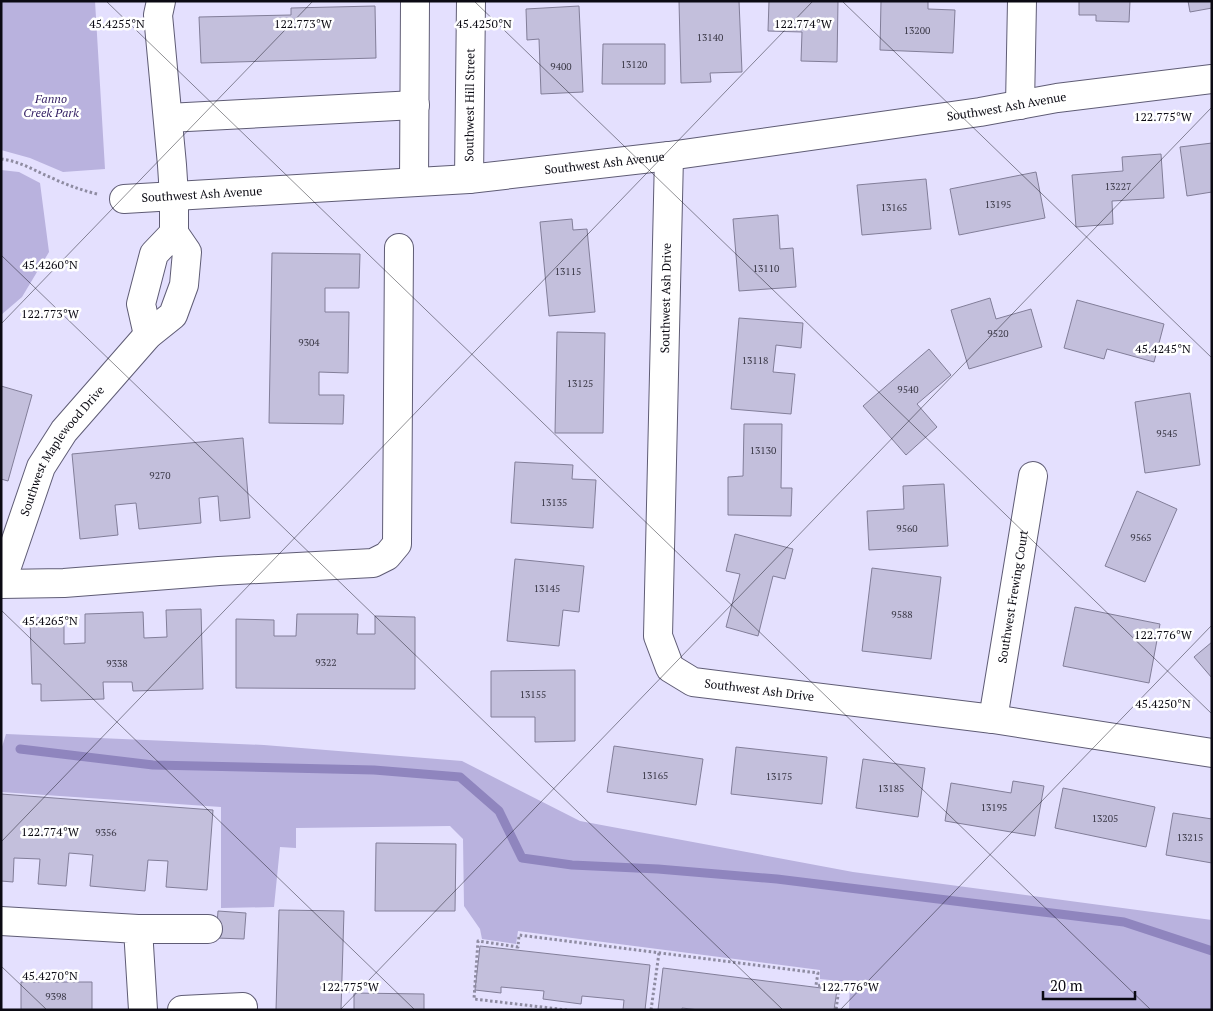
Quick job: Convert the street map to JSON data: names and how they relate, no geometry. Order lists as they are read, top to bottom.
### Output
{
  "streets": {
    "street": [
      "Southwest Hill Street",
      "Southwest Ash Avenue",
      "Southwest Ash Drive",
      "Southwest Maplewood Drive",
      "Southwest Frewing Court"
    ]
  },
  "crossings": [
    ["Southwest Hill Street", "Southwest Ash Avenue"],
    ["Southwest Ash Avenue", "Southwest Ash Drive"],
    ["Southwest Ash Drive", "Southwest Frewing Court"]
  ],
  "parks": ["Fanno Creek Park"],
  "house_numbers": [
    "13200",
    "13140",
    "13120",
    "9400",
    "13227",
    "13195",
    "13165",
    "13110",
    "13115",
    "9520",
    "9304",
    "13118",
    "13125",
    "9540",
    "9545",
    "13130",
    "9270",
    "13135",
    "9560",
    "9565",
    "13145",
    "9588",
    "9322",
    "9338",
    "13155",
    "13165",
    "13175",
    "13185",
    "13195",
    "13205",
    "9356",
    "13215",
    "9398"
  ],
  "scale_bar": "20 m",
  "coordinates": [
    "45.4255°N",
    "45.4250°N",
    "122.773°W",
    "122.774°W",
    "122.775°W",
    "45.4260°N",
    "45.4245°N",
    "45.4265°N",
    "122.776°W",
    "45.4270°N"
  ]
}
